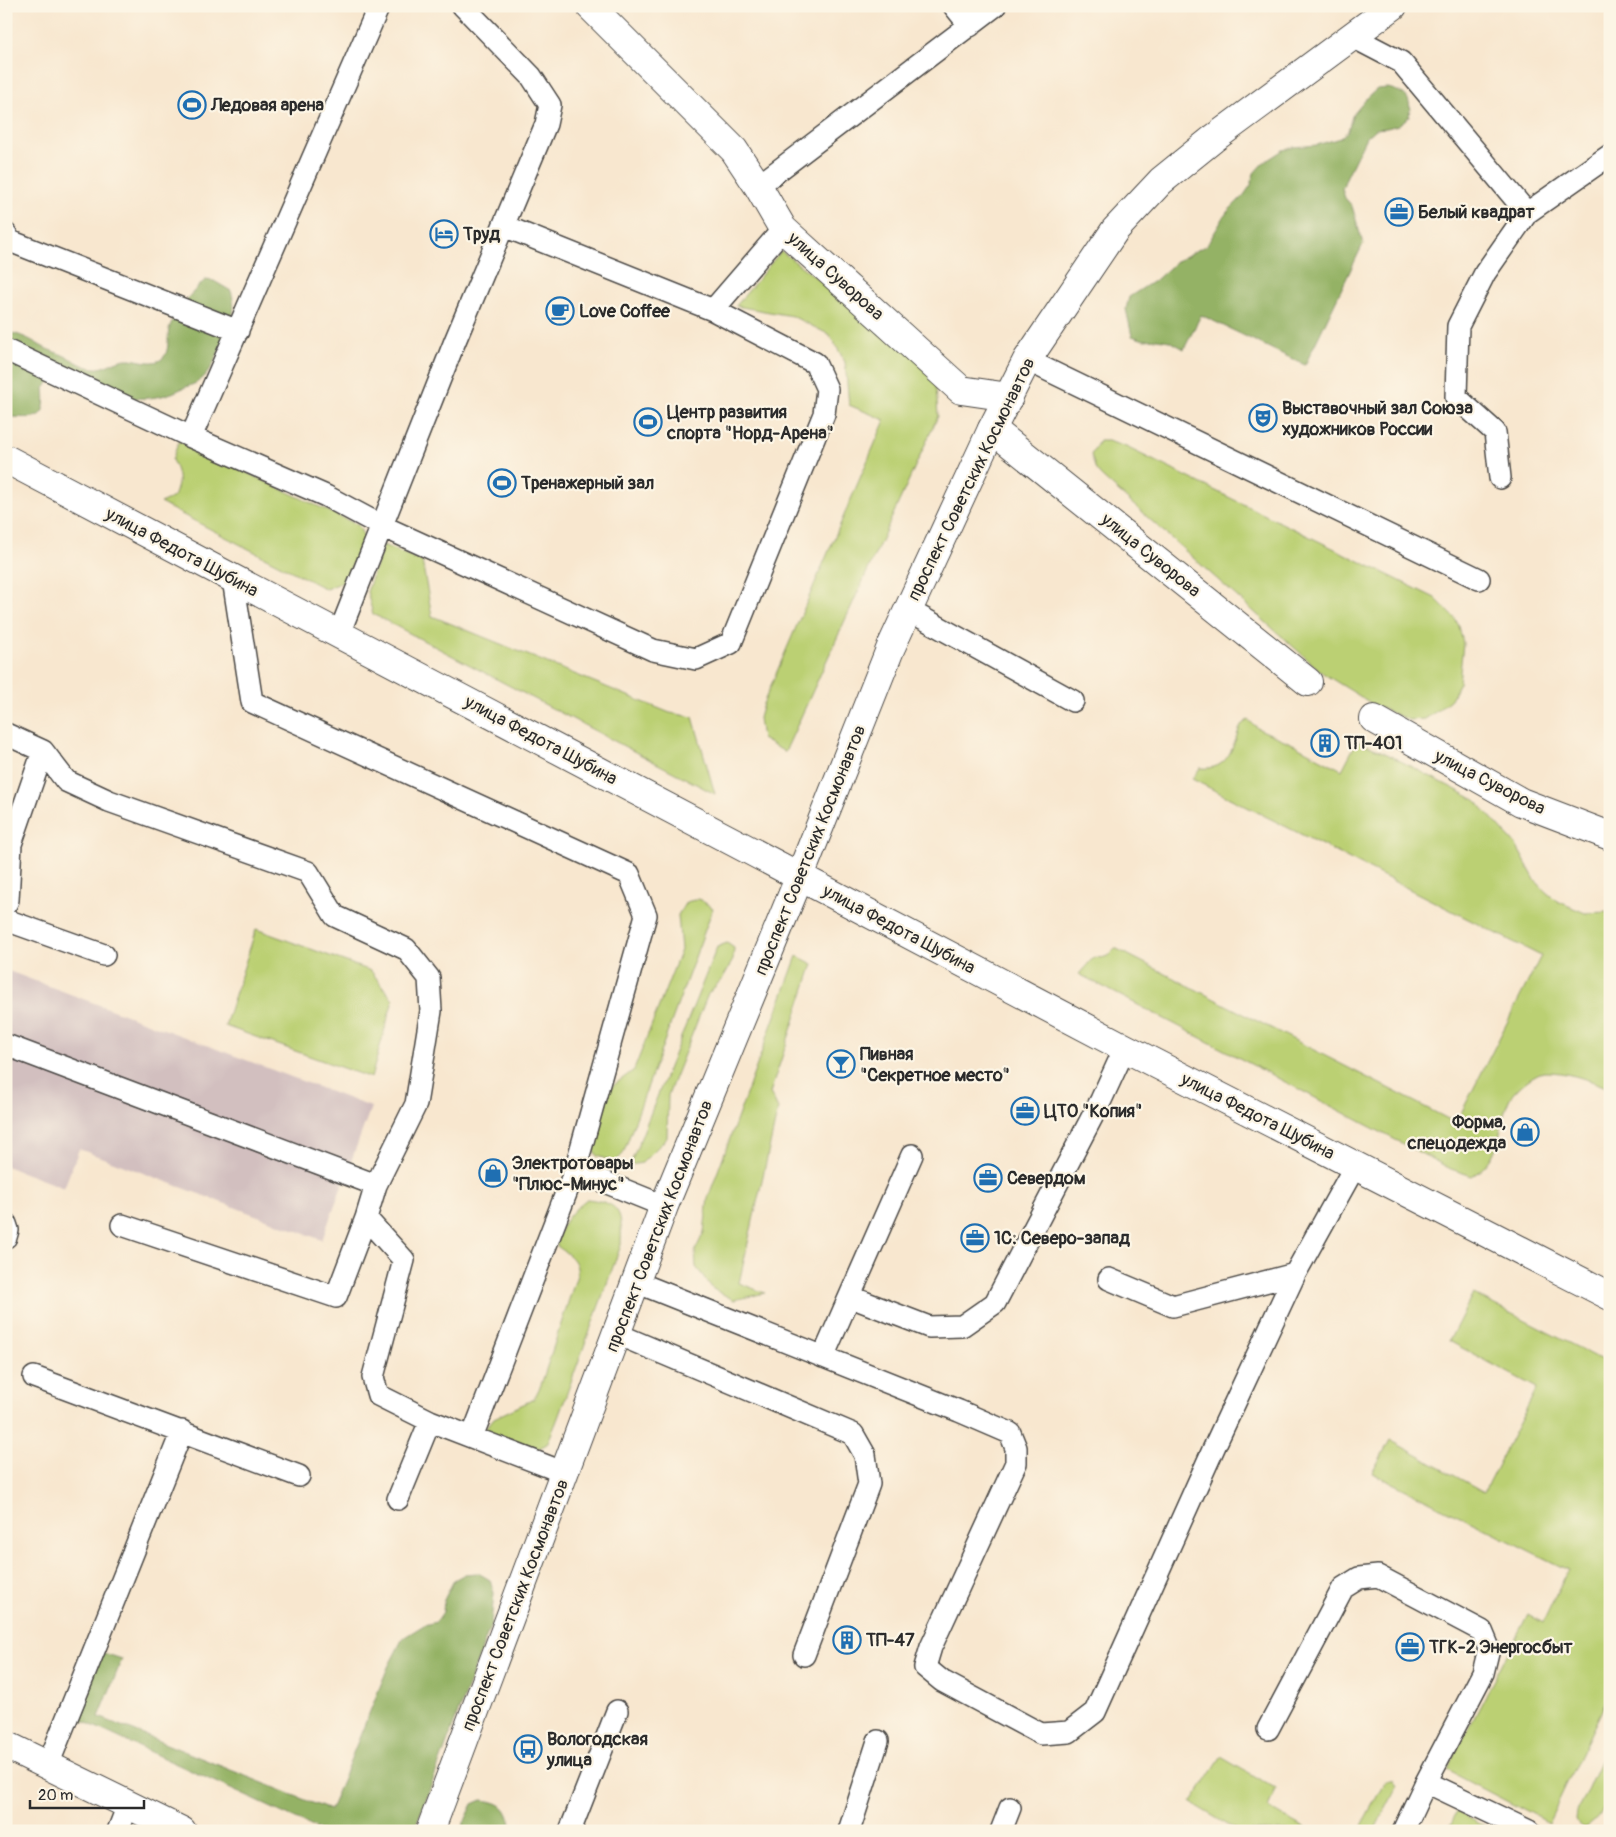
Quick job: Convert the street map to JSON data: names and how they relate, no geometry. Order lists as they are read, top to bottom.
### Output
{
  "streets": {
    "street": ["улица Суворова", "проспект Советских Космонавтов", "улица Федота Шубина"]
  },
  "crossings": [
    ["улица Суворова", "проспект Советских Космонавтов"],
    ["проспект Советских Космонавтов", "улица Федота Шубина"]
  ],
  "places": {
    "sports": ["Ледовая арена", "Центр развития спорта \"Норд-Арена\"", "Тренажерный зал"],
    "office": [
      "Белый квадрат",
      "ЦТО \"Копия\"",
      "Севердом",
      "1С: Северо-запад",
      "ТГК-2 Энергосбыт"
    ],
    "hotel": ["Труд"],
    "cafe": ["Love Coffee"],
    "theatre": ["Выставочный зал Союза художников России"],
    "building": ["ТП-401", "ТП-47"],
    "bar": ["Пивная \"Секретное место\""],
    "shop": ["Форма, спецодежда", "Электротовары \"Плюс-Минус\""],
    "bus stop": ["Вологодская улица"]
  },
  "scale_bar": "20 m"
}
